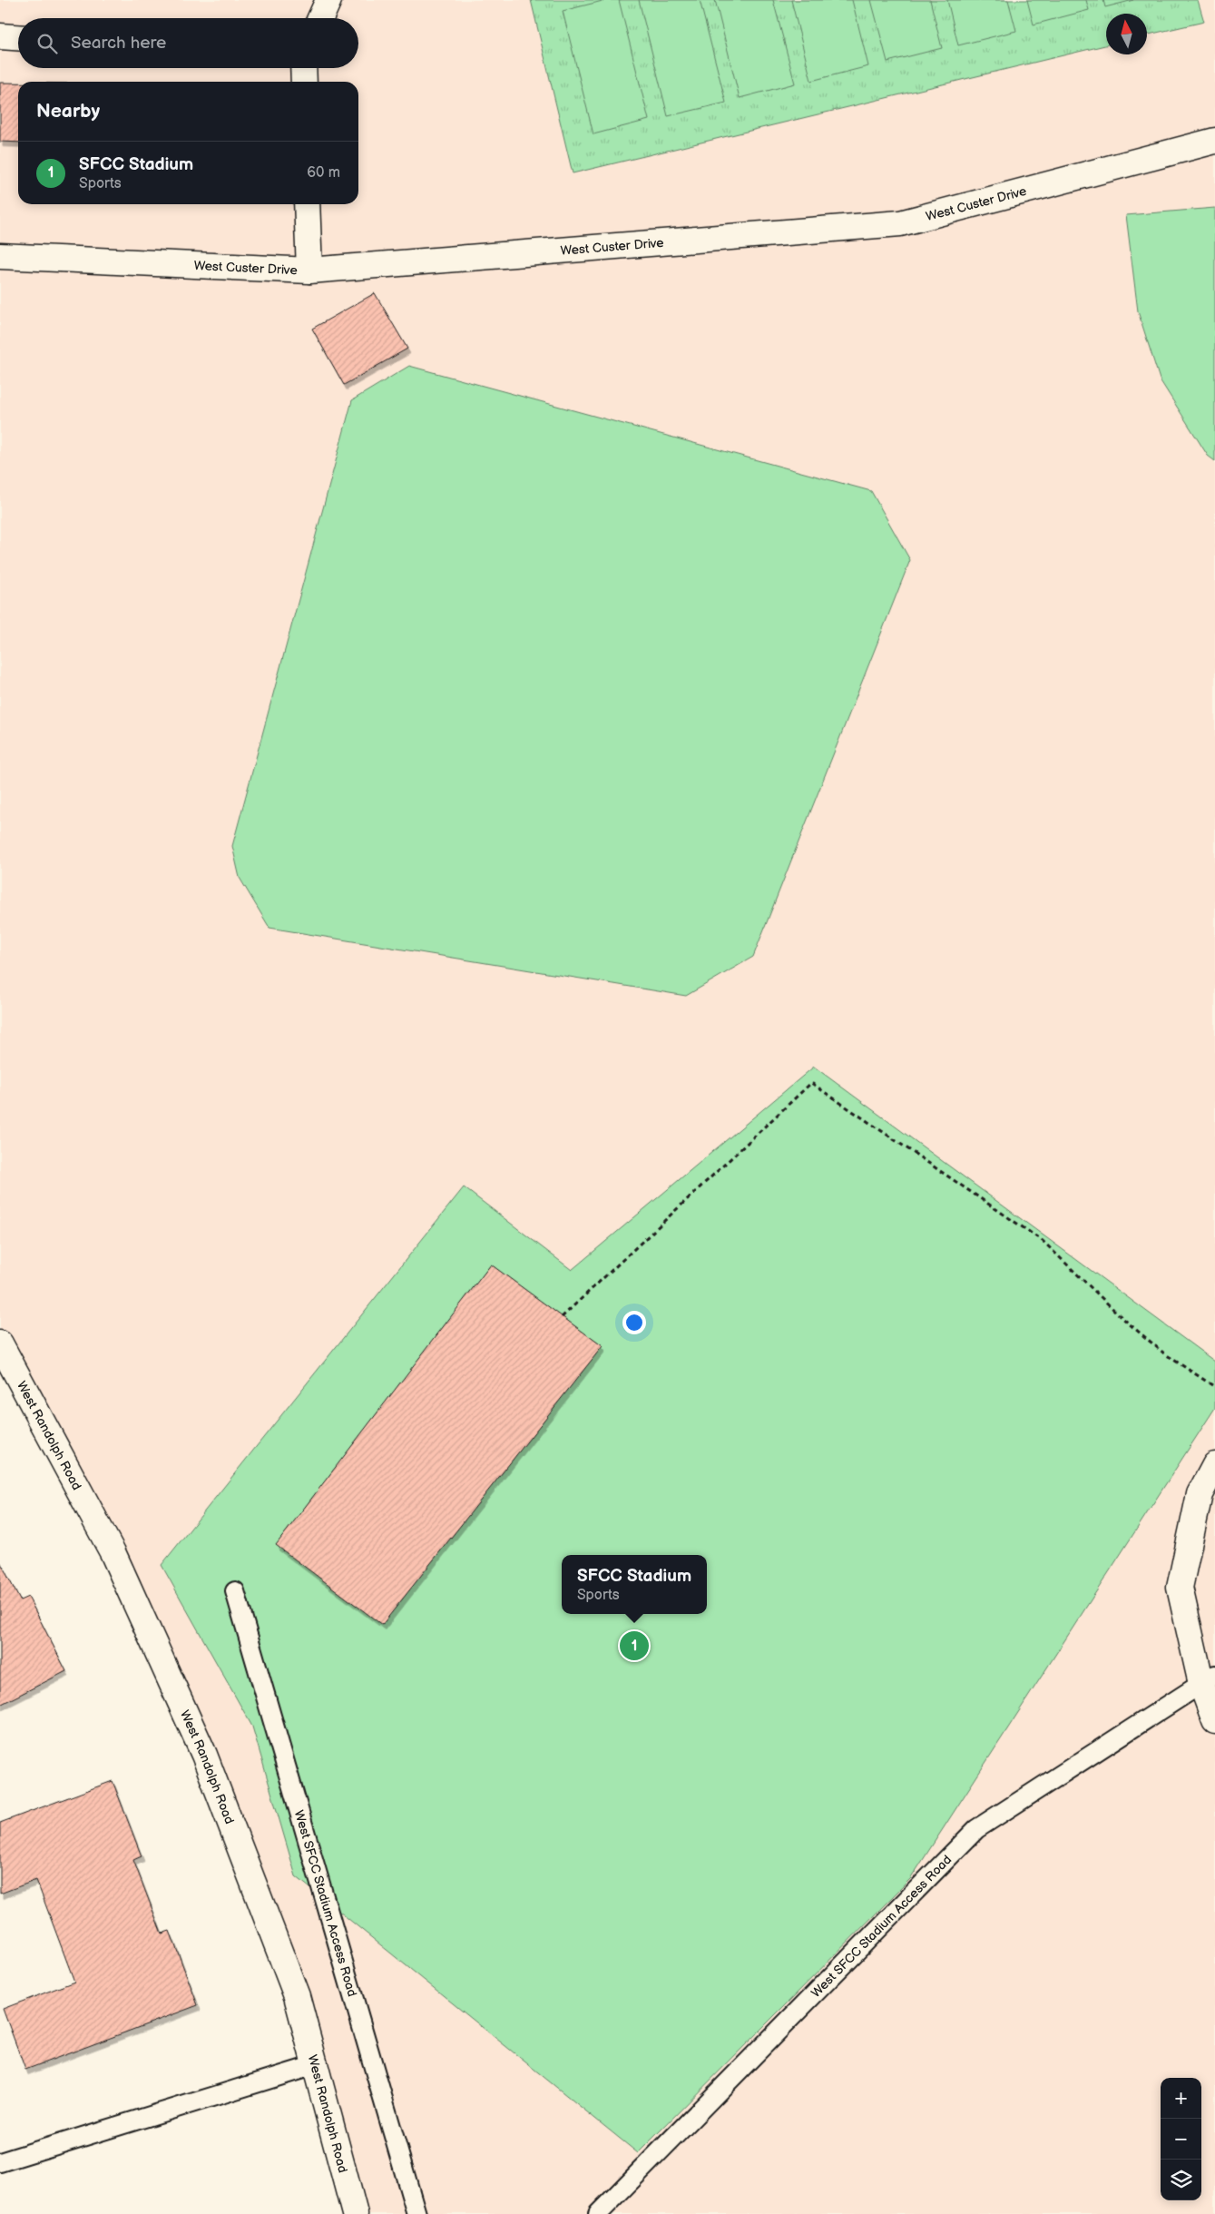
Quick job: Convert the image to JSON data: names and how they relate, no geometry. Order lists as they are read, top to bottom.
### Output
{
  "streets": {
    "street": ["West Custer Drive", "West Randolph Road"],
    "lane": ["West SFCC Stadium Access Road"]
  },
  "north": "top",
  "page": {
    "search": "Search here",
    "heading": "Nearby",
    "list": [
      {
        "mark": "1",
        "name": "SFCC Stadium",
        "note": "Sports",
        "value": "60 m"
      }
    ],
    "popup": ["SFCC Stadium", "Sports"],
    "pins": "1",
    "map_buttons": ["+", "−"]
  }
}
